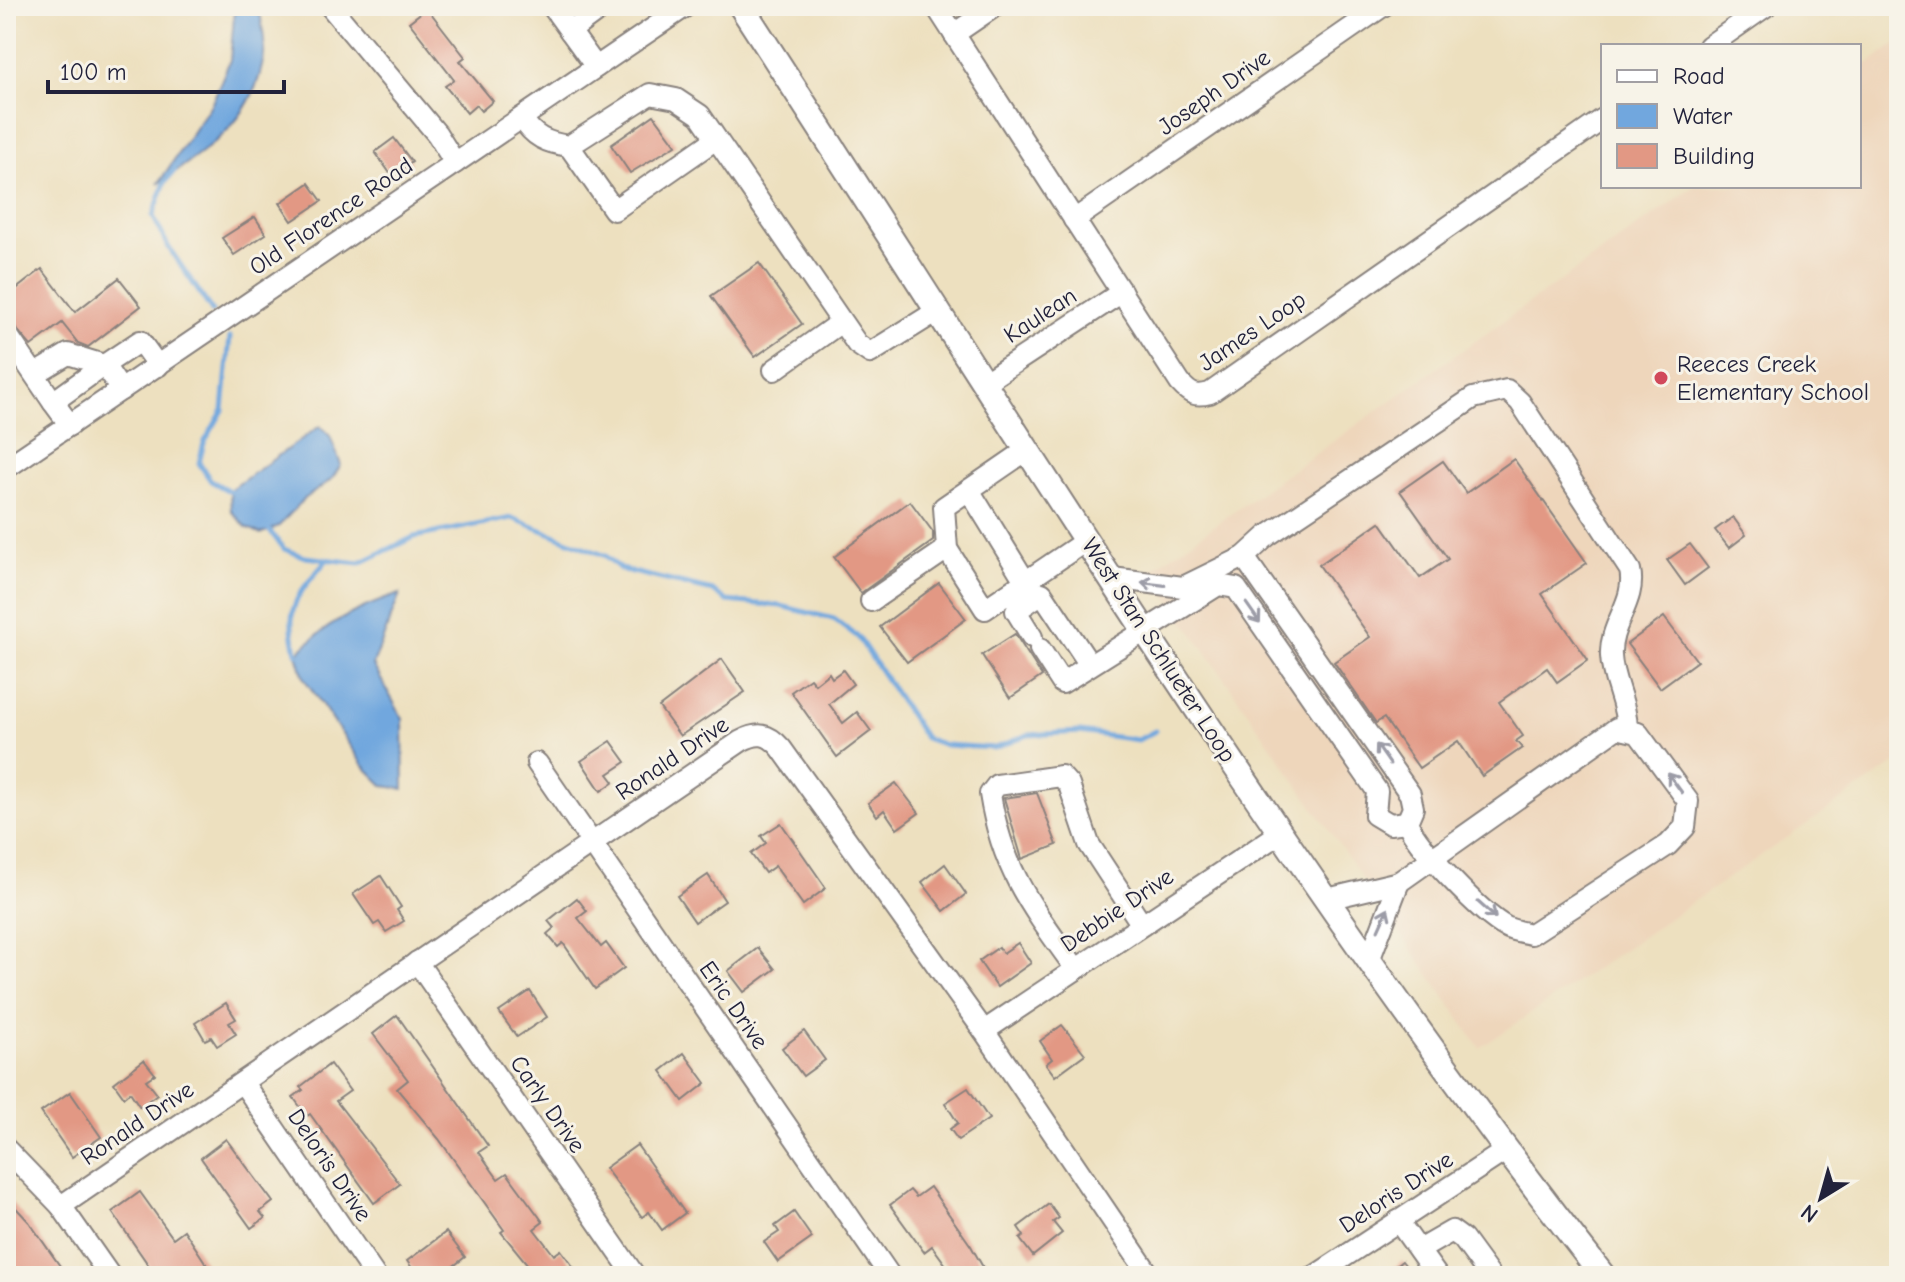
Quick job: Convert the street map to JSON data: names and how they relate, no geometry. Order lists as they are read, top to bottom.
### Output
{
  "streets": {
    "main road": ["West Stan Schlueter Loop"],
    "street": [
      "Joseph Drive",
      "Old Florence Road",
      "Kaulean",
      "James Loop",
      "Ronald Drive",
      "Debbie Drive",
      "Eric Drive",
      "Carly Drive",
      "Deloris Drive"
    ]
  },
  "crossings": [
    ["Joseph Drive", "James Loop"],
    ["Kaulean", "James Loop"],
    ["Kaulean", "West Stan Schlueter Loop"],
    ["West Stan Schlueter Loop", "Debbie Drive"],
    ["West Stan Schlueter Loop", "Deloris Drive"],
    ["Ronald Drive", "Debbie Drive"],
    ["Ronald Drive", "Eric Drive"],
    ["Ronald Drive", "Carly Drive"],
    ["Ronald Drive", "Deloris Drive"]
  ],
  "places": ["Reeces Creek Elementary School"],
  "legend": ["Road", "Water", "Building"],
  "scale_bar": "100 m",
  "north": "bottom left"
}
